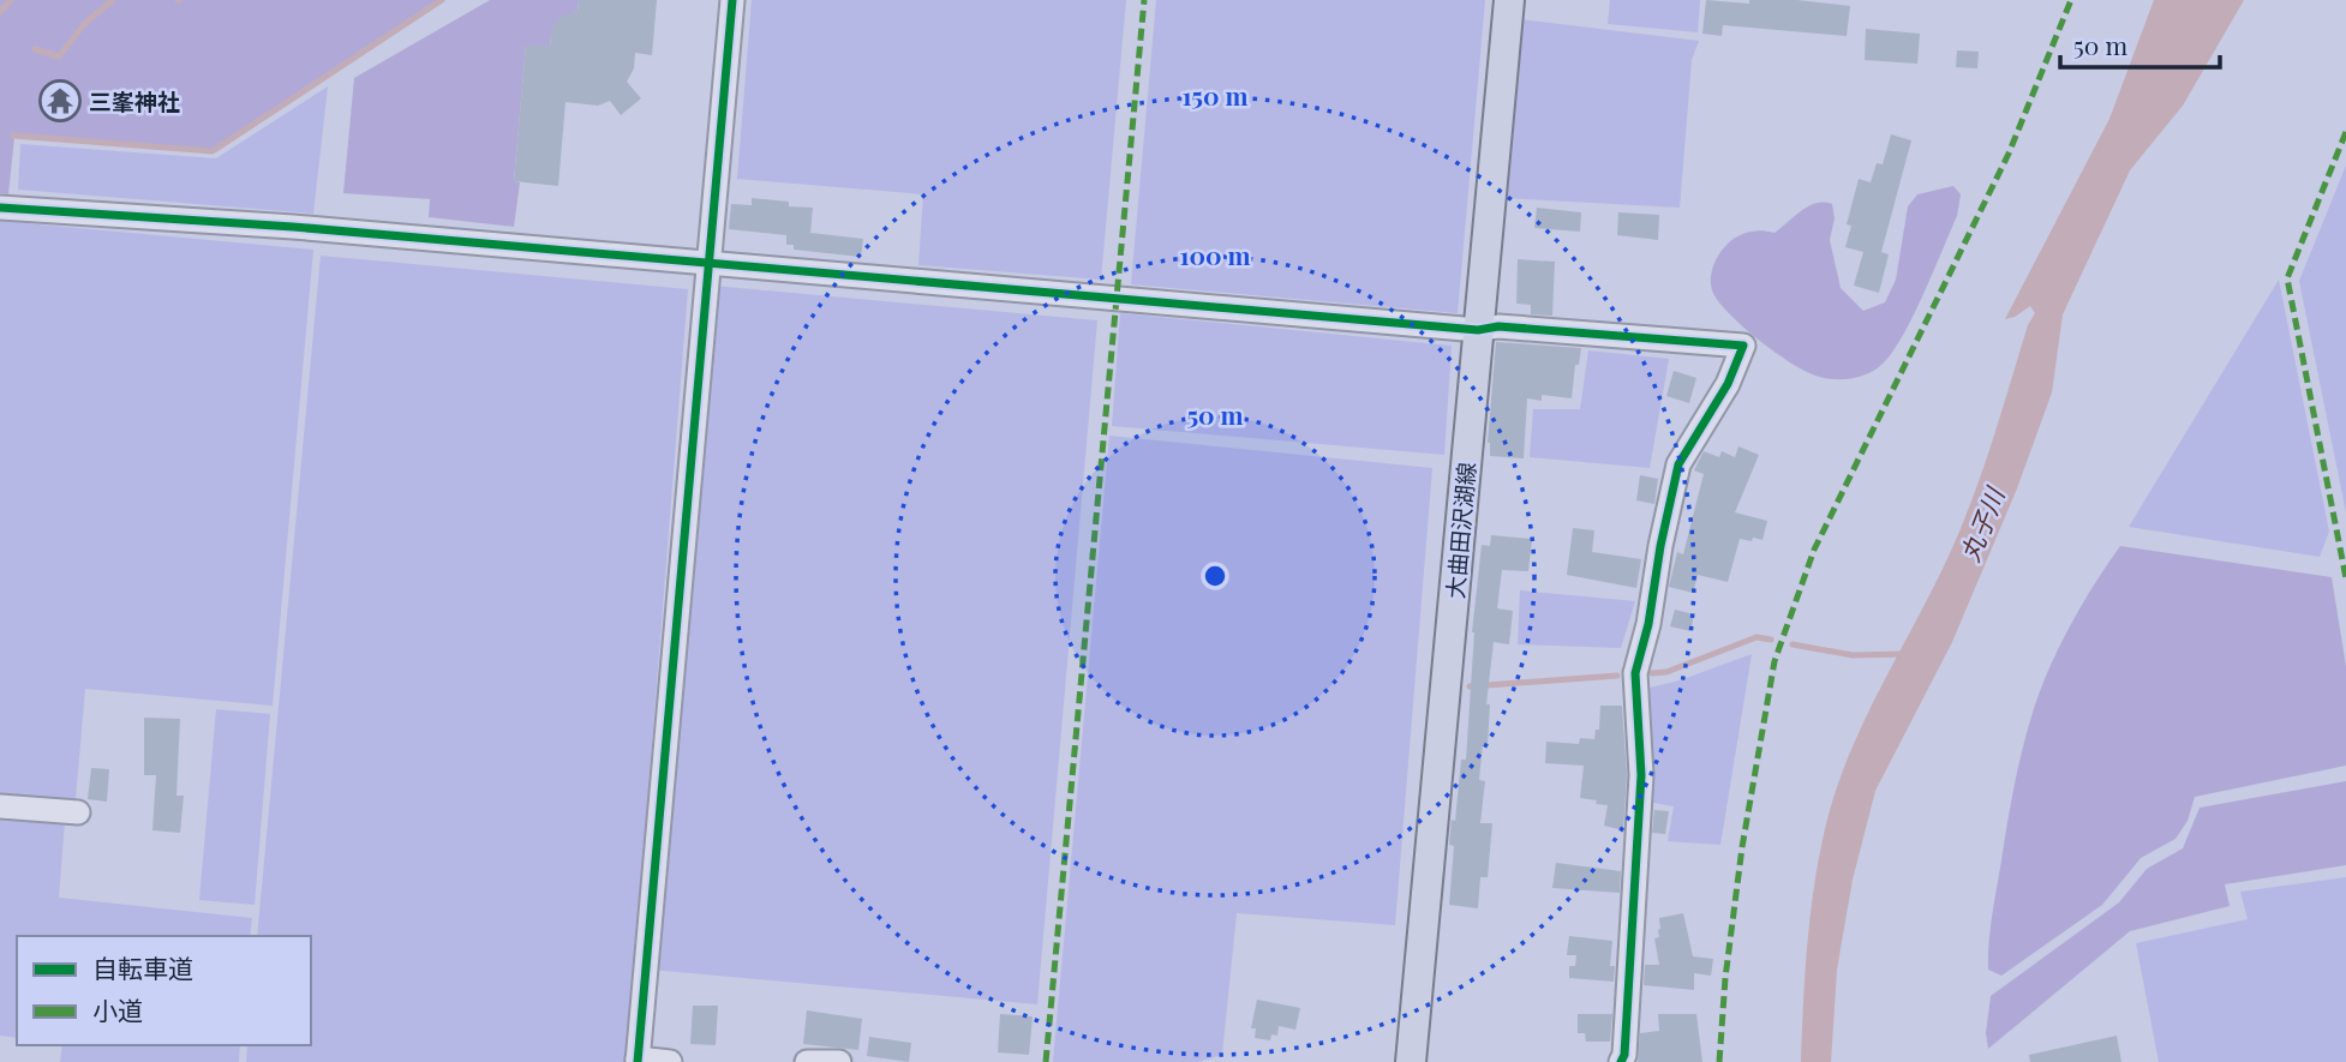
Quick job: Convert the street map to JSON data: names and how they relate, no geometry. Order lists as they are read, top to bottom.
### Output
{
  "streets": {
    "main road": ["大曲田沢湖線"]
  },
  "water": ["丸子川"],
  "places": {
    "temple": ["三峯神社"]
  },
  "legend": ["自転車道", "小道"],
  "scale_bar": "50 m",
  "rings": ["150 m", "100 m", "50 m"]
}
